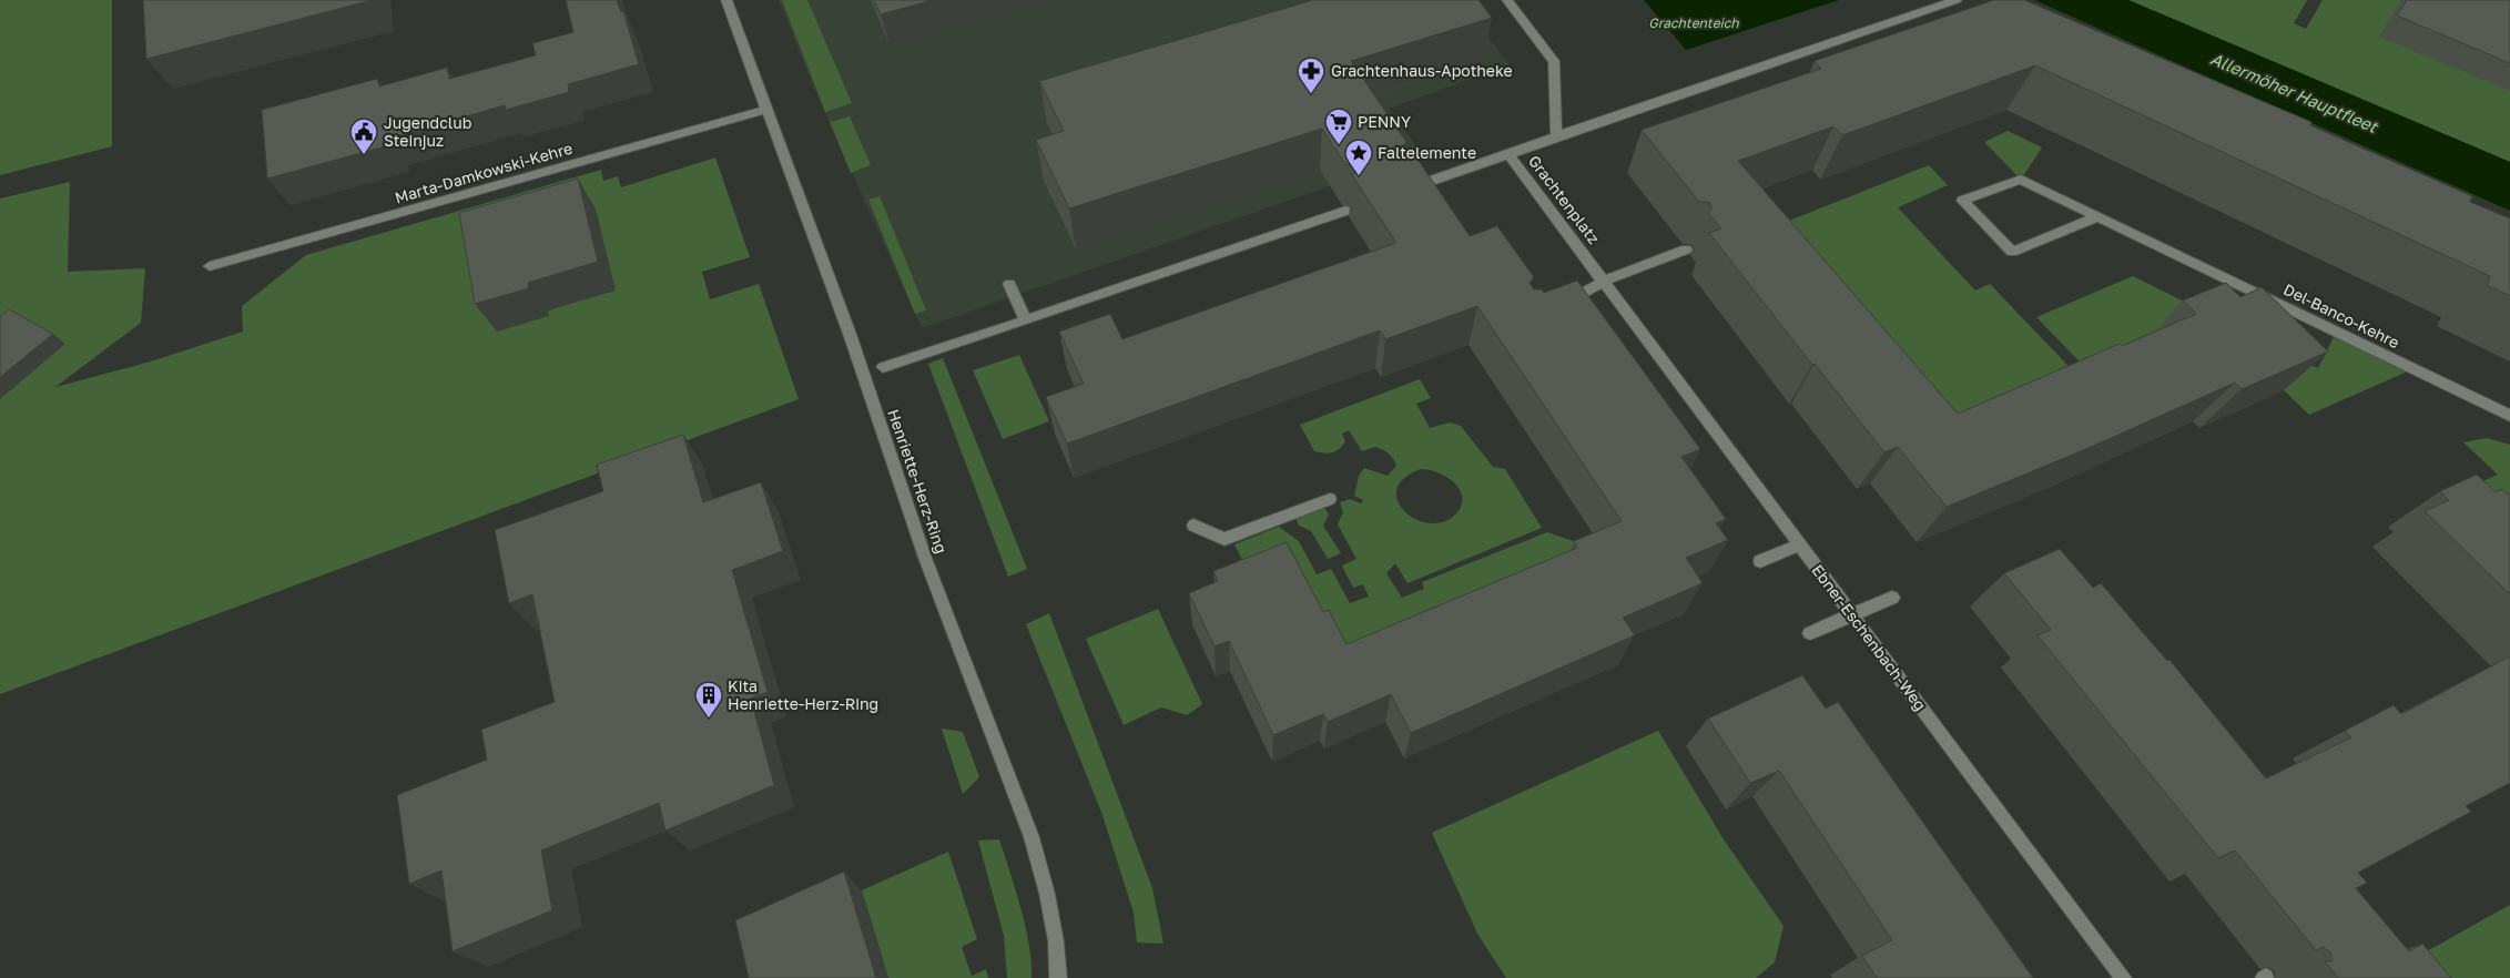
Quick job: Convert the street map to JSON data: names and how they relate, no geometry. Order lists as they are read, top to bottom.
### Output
{
  "streets": {
    "street": [
      "Marta-Damkowski-Kehre",
      "Grachtenplatz",
      "Del-Banco-Kehre",
      "Henriette-Herz-Ring",
      "Ebner-Eschenbach-Weg"
    ]
  },
  "crossings": [
    ["Marta-Damkowski-Kehre", "Henriette-Herz-Ring"],
    ["Grachtenplatz", "Ebner-Eschenbach-Weg"]
  ],
  "water": ["Grachtenteich", "Allermöher Hauptfleet"],
  "places": {
    "pharmacy": ["Grachtenhaus-Apotheke"],
    "supermarket": ["PENNY"],
    "public building": ["Jugendclub Steinjuz"],
    "place": ["Faltelemente"],
    "building": ["Kita Henriette-Herz-Ring"]
  }
}
